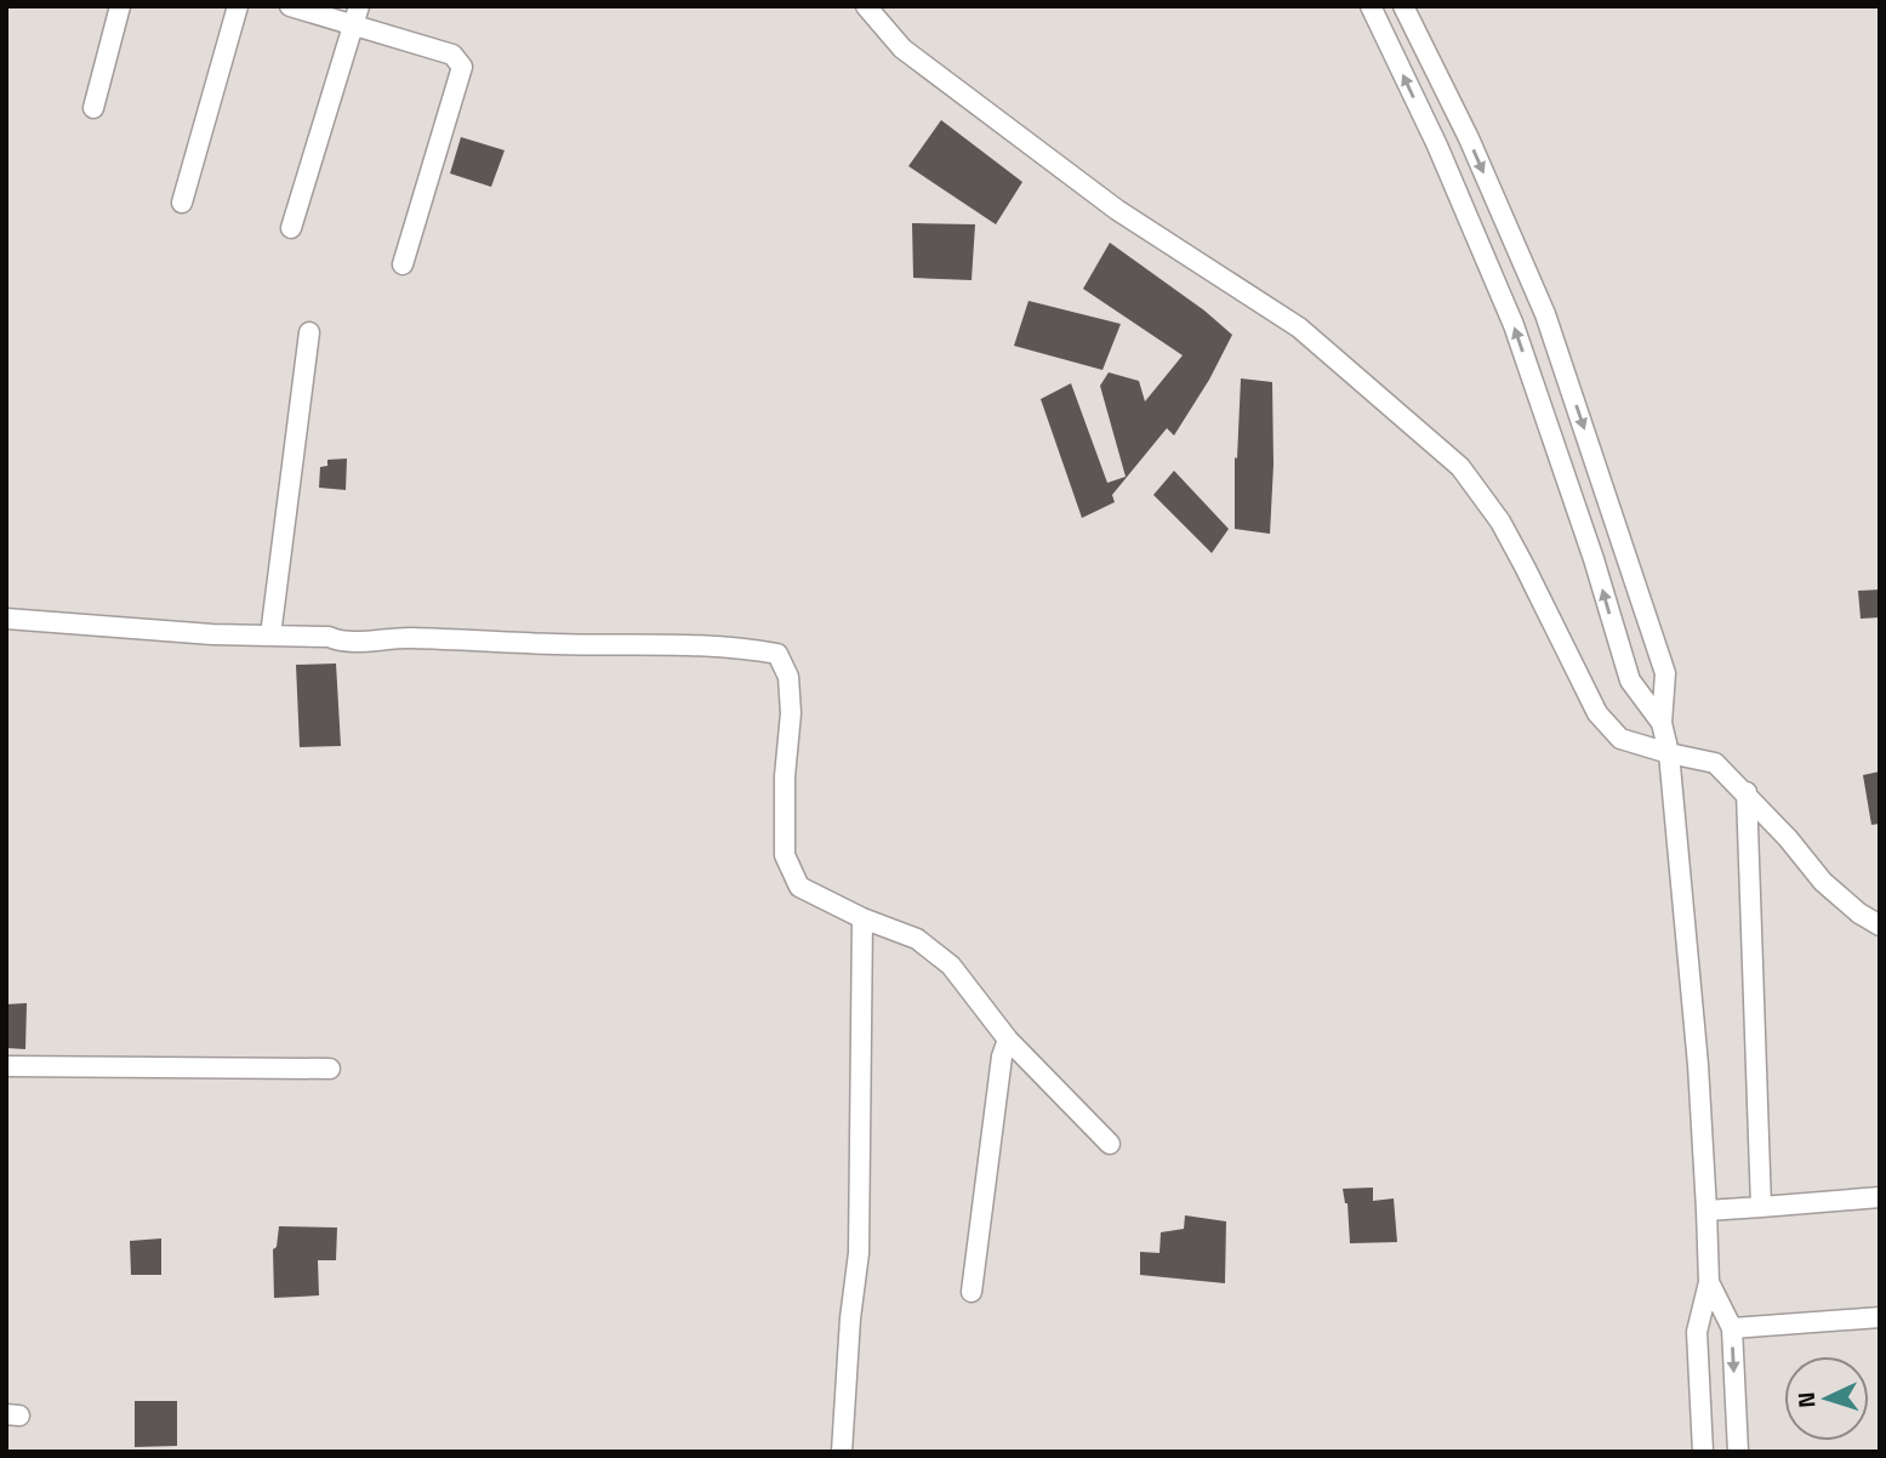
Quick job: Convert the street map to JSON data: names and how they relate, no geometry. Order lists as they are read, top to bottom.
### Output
{
  "north": "left"
}
